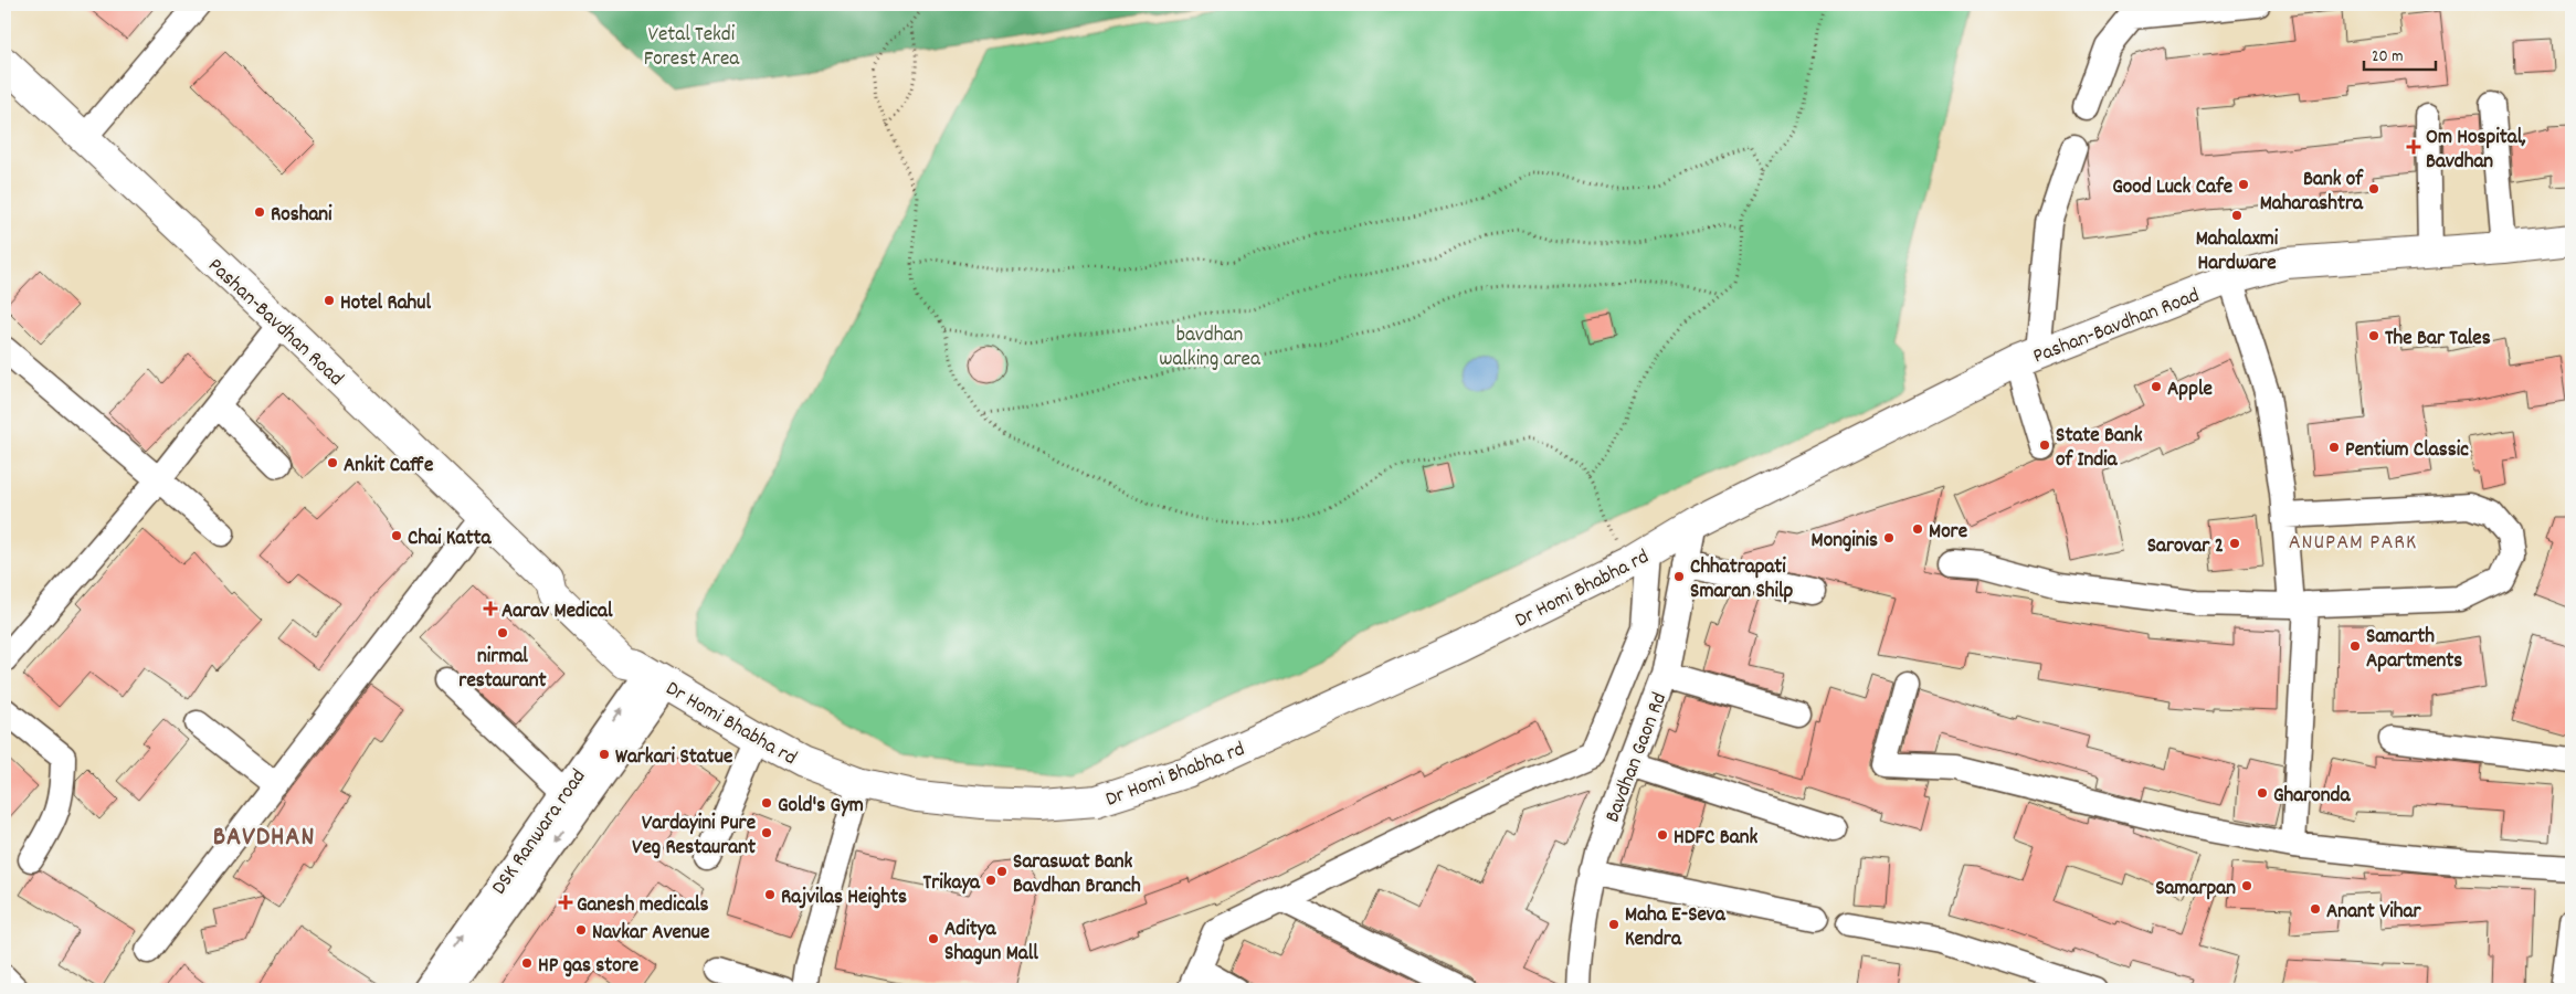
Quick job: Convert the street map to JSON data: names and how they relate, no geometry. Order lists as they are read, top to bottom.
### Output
{
  "streets": {
    "main road": ["Pashan-Bavdhan Road", "Dr Homi Bhabha rd"],
    "street": ["Bavdhan Gaon Rd", "DSK Ranwara road"]
  },
  "crossings": [
    ["Pashan-Bavdhan Road", "Dr Homi Bhabha rd"],
    ["Pashan-Bavdhan Road", "Bavdhan Gaon Rd"],
    ["Pashan-Bavdhan Road", "DSK Ranwara road"],
    ["Dr Homi Bhabha rd", "Bavdhan Gaon Rd"],
    ["Dr Homi Bhabha rd", "DSK Ranwara road"]
  ],
  "districts": ["ANUPAM PARK", "BAVDHAN"],
  "parks": ["Vetal Tekdi Forest Area", "bavdhan walking area"],
  "places": {
    "health": ["Om Hospital, Bavdhan", "Aarav Medical", "Ganesh medicals"],
    "other": [
      "Good Luck Cafe",
      "Bank of Maharashtra",
      "Roshani",
      "Mahalaxmi Hardware",
      "Hotel Rahul",
      "The Bar Tales",
      "Apple",
      "State Bank of India",
      "Pentium Classic",
      "Ankit Caffe",
      "More",
      "Chai Katta",
      "Monginis",
      "Sarovar 2",
      "Chhatrapati Smaran Shilp",
      "nirmal restaurant",
      "Samarth Apartments",
      "Warkari Statue",
      "Gharonda",
      "Gold's Gym",
      "Vardayini Pure Veg Restaurant",
      "HDFC Bank",
      "Saraswat Bank Bavdhan Branch",
      "Trikaya",
      "Samarpan",
      "Rajvilas Heights",
      "Anant Vihar",
      "Maha E-Seva Kendra",
      "Navkar Avenue",
      "Aditya Shagun Mall",
      "HP gas store"
    ]
  },
  "scale_bar": "20 m"
}
